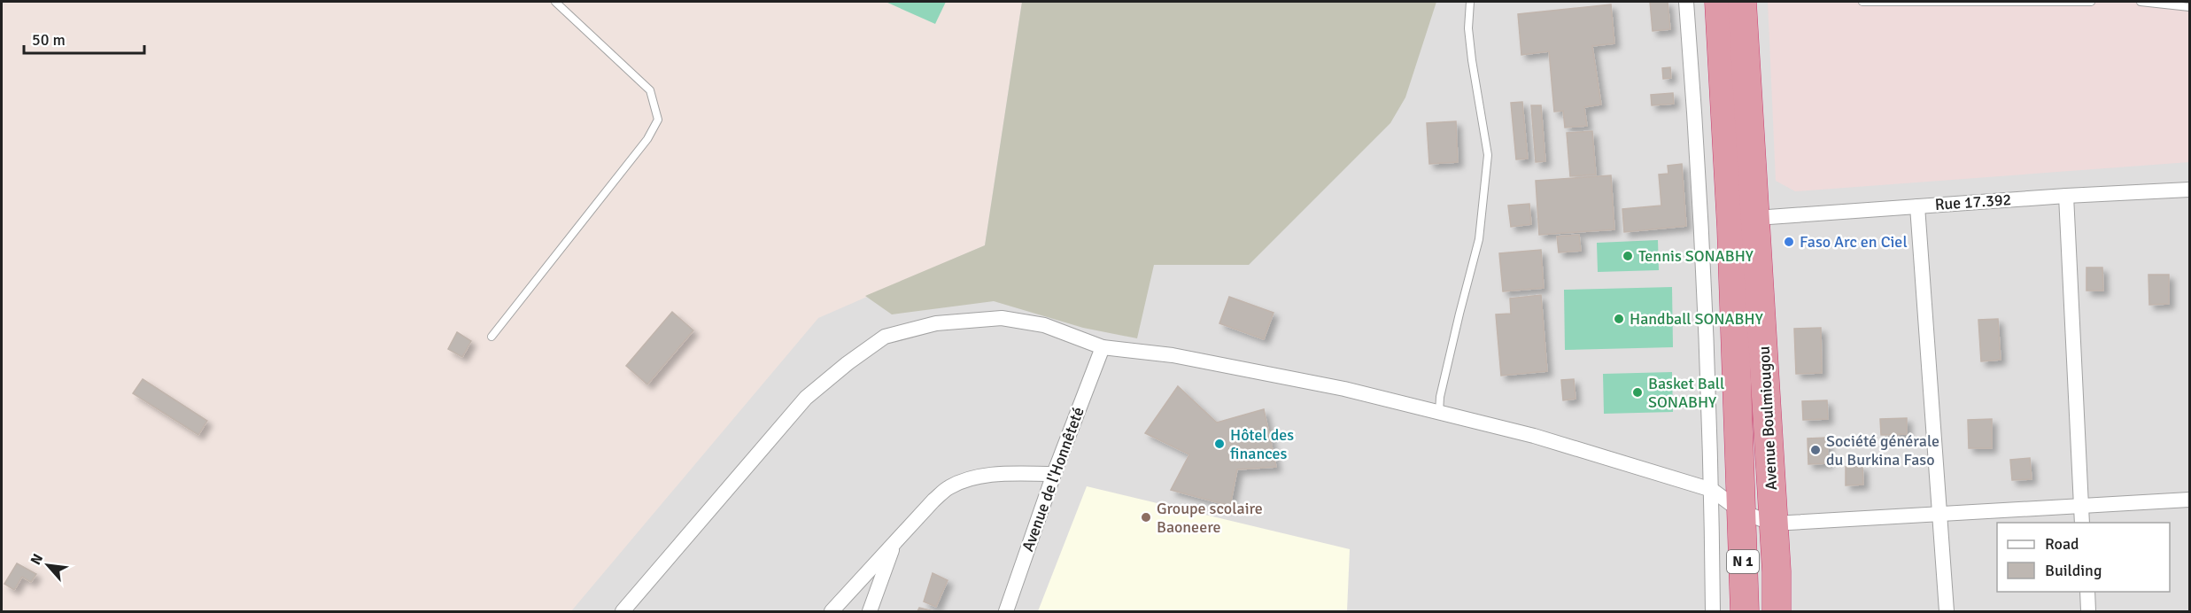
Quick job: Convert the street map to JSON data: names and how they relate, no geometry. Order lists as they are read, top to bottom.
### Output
{
  "streets": {
    "highway": ["Avenue Boulmiougou", "N 1"],
    "street": ["Rue 17.392", "Avenue de l'Honnêteté"]
  },
  "crossings": [
    ["Rue 17.392", "Avenue Boulmiougou"]
  ],
  "places": [
    "Faso Arc en Ciel",
    "Tennis SONABHY",
    "Handball SONABHY",
    "Basket Ball SONABHY",
    "Hôtel des finances",
    "Société générale du Burkina Faso",
    "Groupe scolaire Baoneere"
  ],
  "legend": ["Road", "Building"],
  "scale_bar": "50 m",
  "north": "top left"
}
